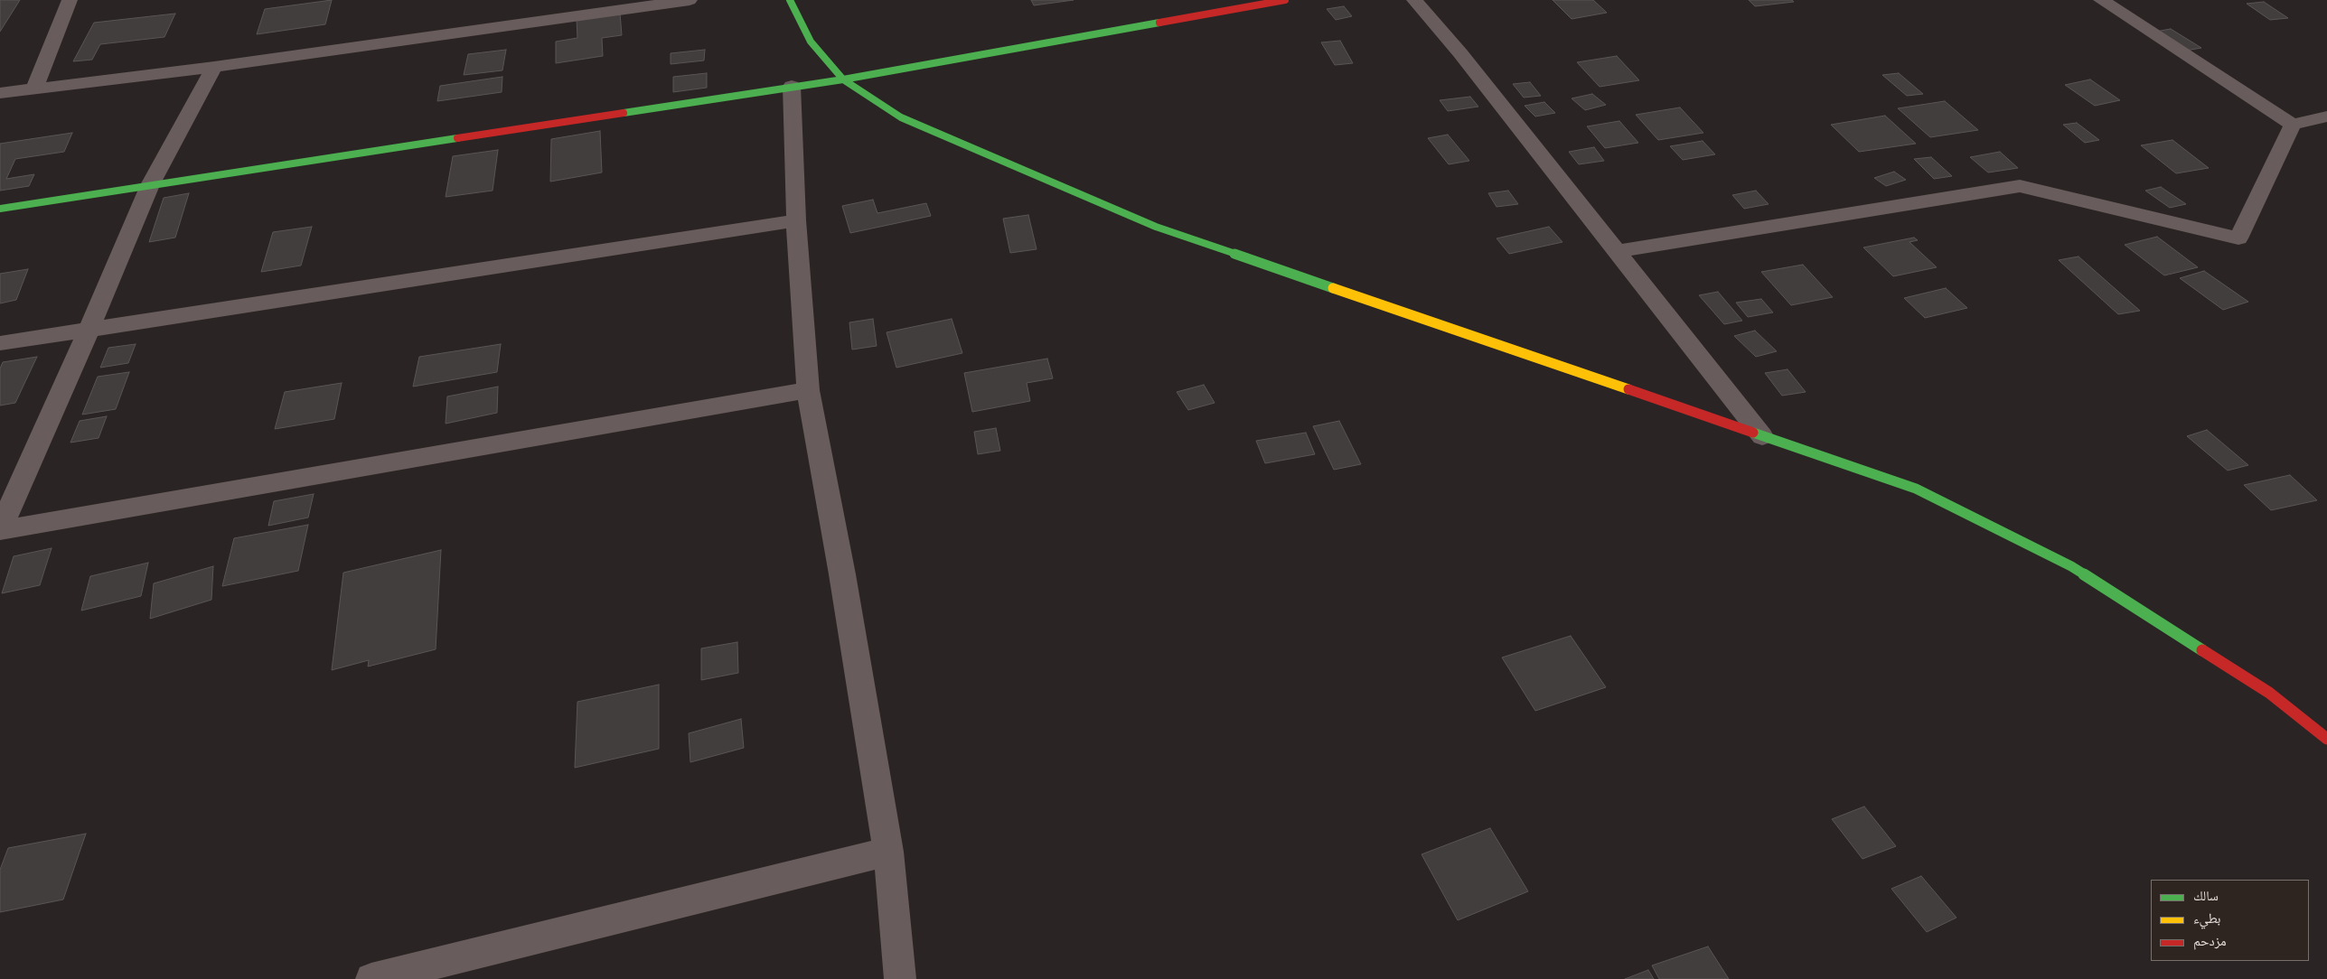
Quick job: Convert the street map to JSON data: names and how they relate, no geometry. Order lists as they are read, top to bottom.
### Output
{
  "legend": ["سالك", "بطيء", "مزدحم"]
}
